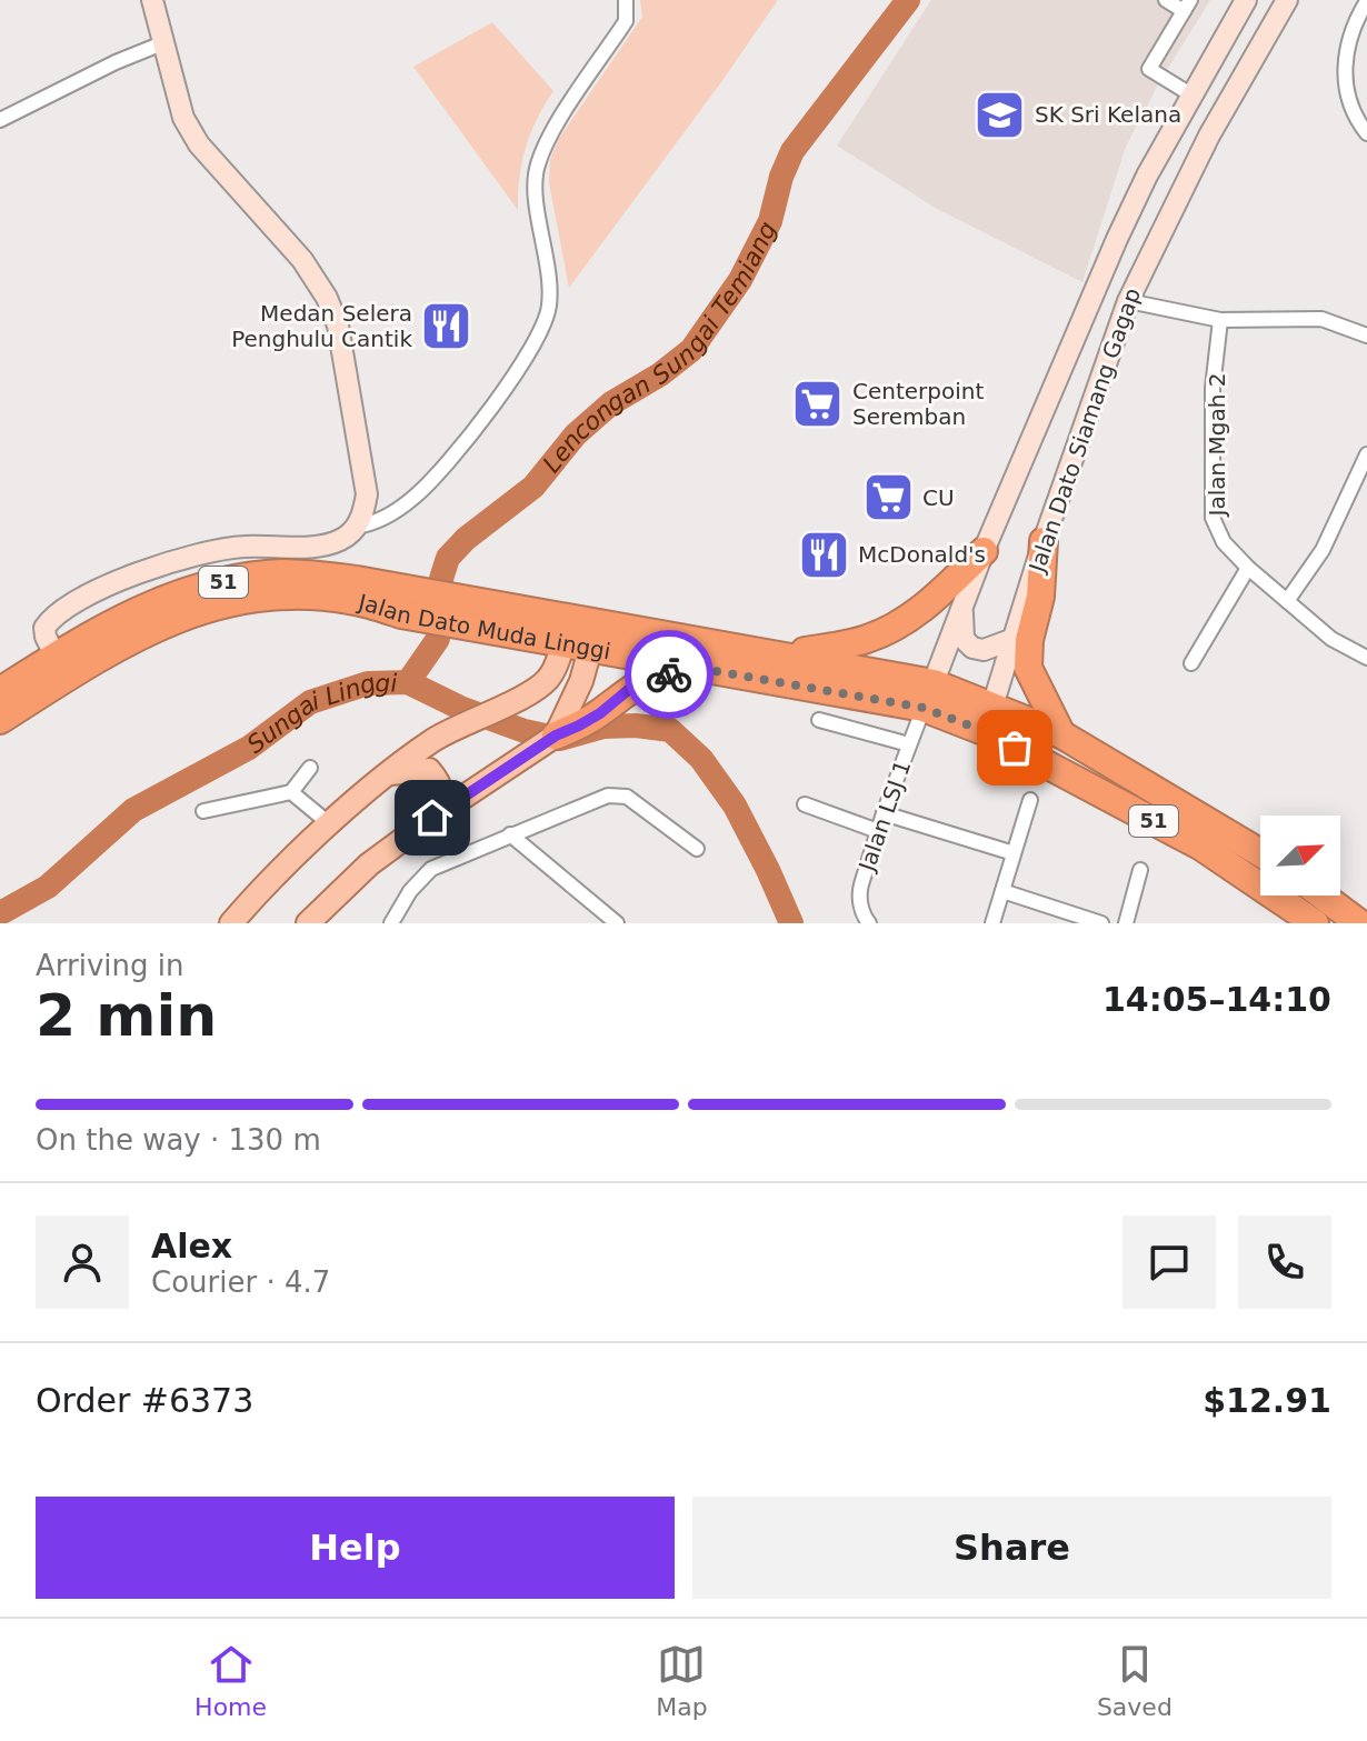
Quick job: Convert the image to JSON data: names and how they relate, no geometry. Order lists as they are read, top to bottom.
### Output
{
  "streets": {
    "highway": ["51", "Jalan Dato Muda Linggi"],
    "main road": ["Jalan Dato Siamang Gagap"],
    "street": ["Jalan Mgah 2", "Jalan LSJ 1"]
  },
  "crossings": [
    ["Jalan Dato Siamang Gagap", "Jalan Dato Muda Linggi"],
    ["Jalan Dato Siamang Gagap", "Jalan LSJ 1"],
    ["Jalan Dato Muda Linggi", "Jalan LSJ 1"]
  ],
  "water": ["Lencongan Sungai Temiang", "Sungai Linggi"],
  "places": {
    "school or university": ["SK Sri Kelana"],
    "restaurant": ["Medan Selera Penghulu Cantik", "McDonald's"],
    "supermarket": ["Centerpoint Seremban", "CU"]
  },
  "north": "top right",
  "page": {
    "heading": ["2 min", "Arriving in", "14:05–14:10"],
    "panel": [
      "Alex",
      "Courier · 4.7",
      "Order #6373",
      "$12.91"
    ],
    "bar": "On the way · 130 m",
    "buttons": ["Help", "Share"],
    "tabs": ["Home", "Map", "Saved"]
  }
}
